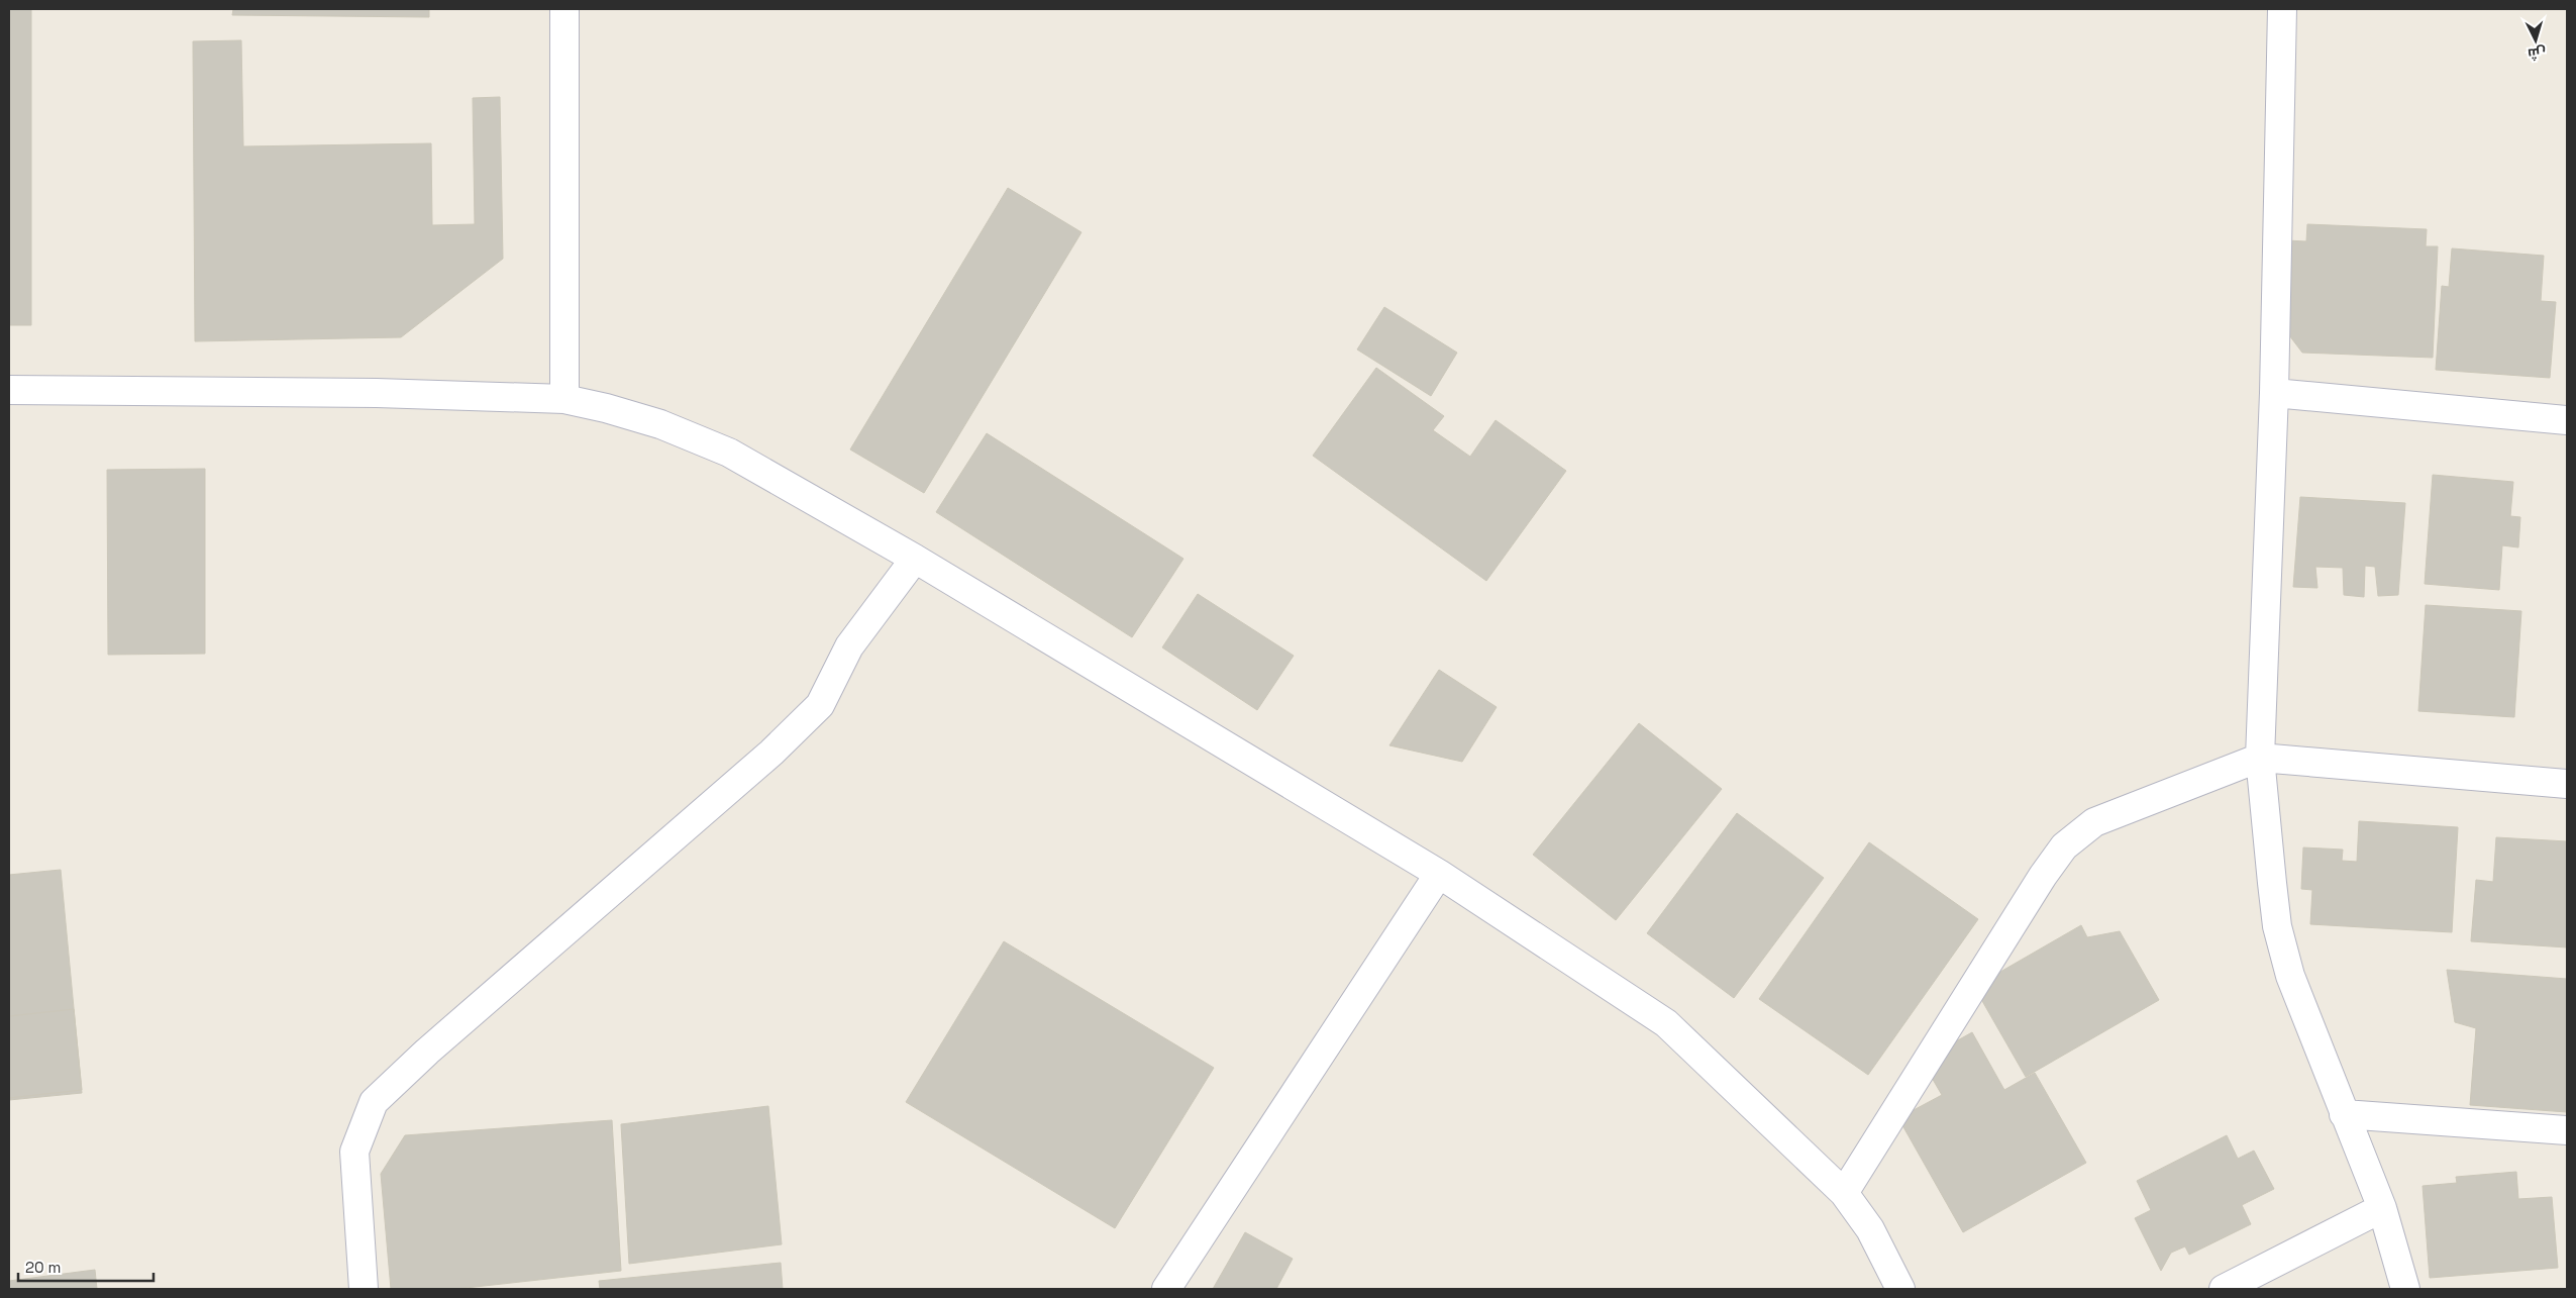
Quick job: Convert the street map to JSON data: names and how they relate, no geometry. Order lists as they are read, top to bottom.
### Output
{
  "scale_bar": "20 m",
  "north": "bottom"
}
